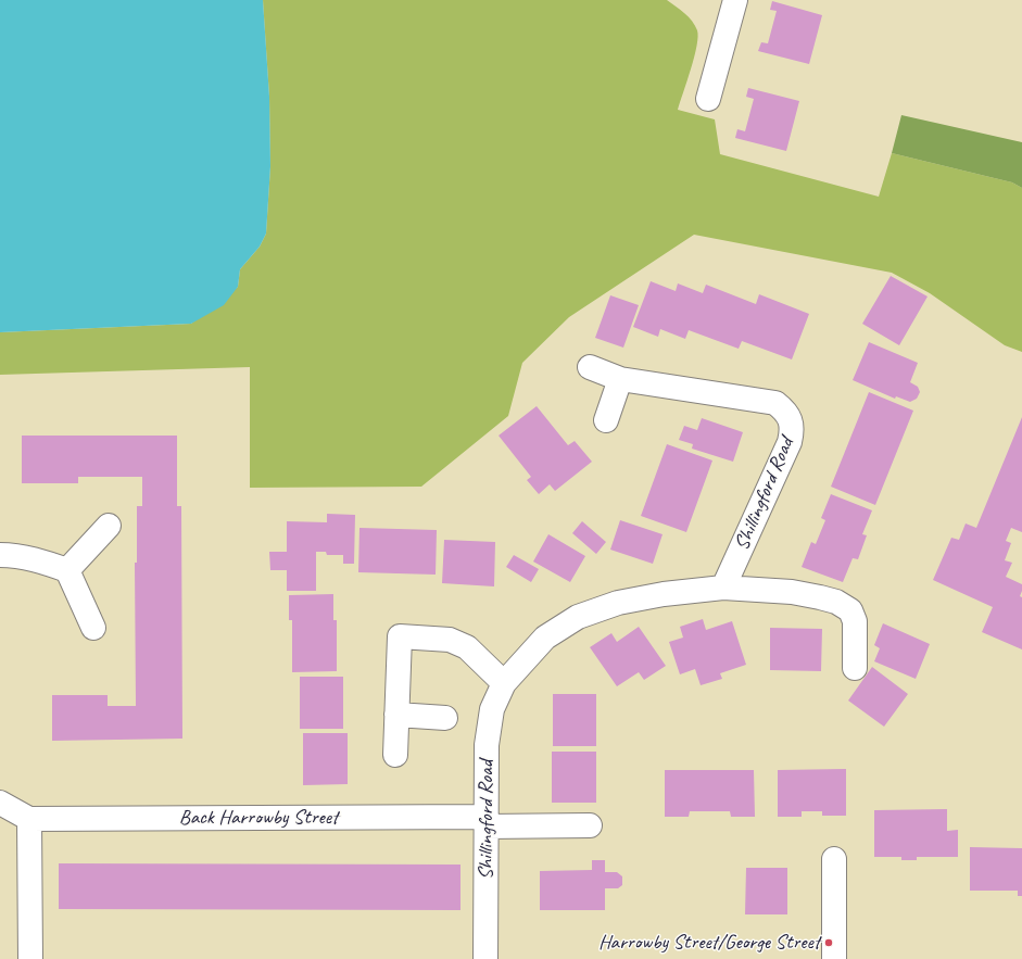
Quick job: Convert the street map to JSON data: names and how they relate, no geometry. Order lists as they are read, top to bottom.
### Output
{
  "streets": {
    "street": ["Shillingford Road", "Back Harrowby Street"]
  },
  "crossings": [
    ["Shillingford Road", "Back Harrowby Street"]
  ],
  "places": ["Harrowby Street/George Street"]
}
